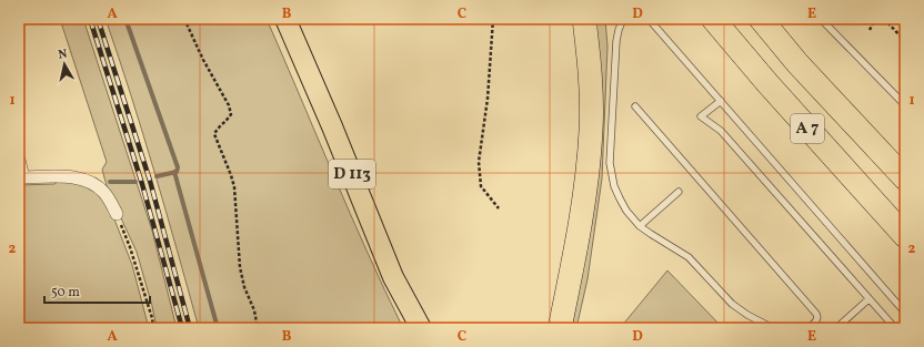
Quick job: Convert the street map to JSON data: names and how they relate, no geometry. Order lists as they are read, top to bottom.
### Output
{
  "streets": {
    "highway": ["A 7"],
    "main road": ["D 113"]
  },
  "scale_bar": "50 m",
  "north": "top",
  "grid": {
    "columns": [
      "A",
      "B",
      "C",
      "D",
      "E"
    ],
    "rows": ["1", "2"]
  }
}
